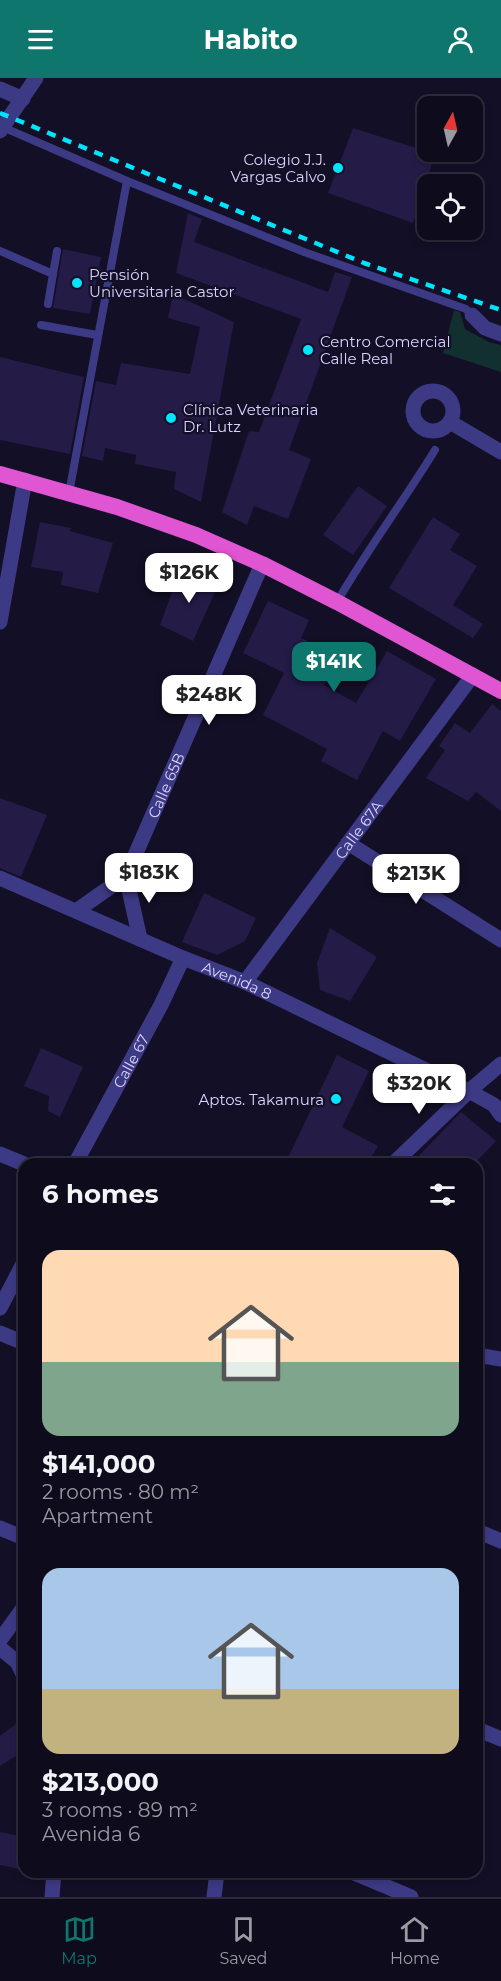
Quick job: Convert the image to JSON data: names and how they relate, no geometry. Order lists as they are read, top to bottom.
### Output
{
  "streets": {
    "street": [
      "Calle 65B",
      "Calle 67A",
      "Avenida 8",
      "Calle 67"
    ]
  },
  "crossings": [
    ["Calle 67A", "Avenida 8"],
    ["Avenida 8", "Calle 67"]
  ],
  "places": [
    "Colegio J.J. Vargas Calvo",
    "Pensión Universitaria Castor",
    "Centro Comercial Calle Real",
    "Clínica Veterinaria Dr. Lutz",
    "Aptos. Takamura"
  ],
  "north": "top",
  "page": {
    "header": "Habito",
    "price": [
      "$126K",
      "$141K",
      "$248K",
      "$183K",
      "$213K",
      "$320K"
    ],
    "heading": "6 homes",
    "list": [
      {
        "name": "$141,000",
        "note": "2 rooms · 80 m² · Apartment"
      },
      {
        "name": "$213,000",
        "note": "3 rooms · 89 m² · Avenida 6"
      }
    ],
    "tabs": ["Map", "Saved", "Home"]
  }
}
